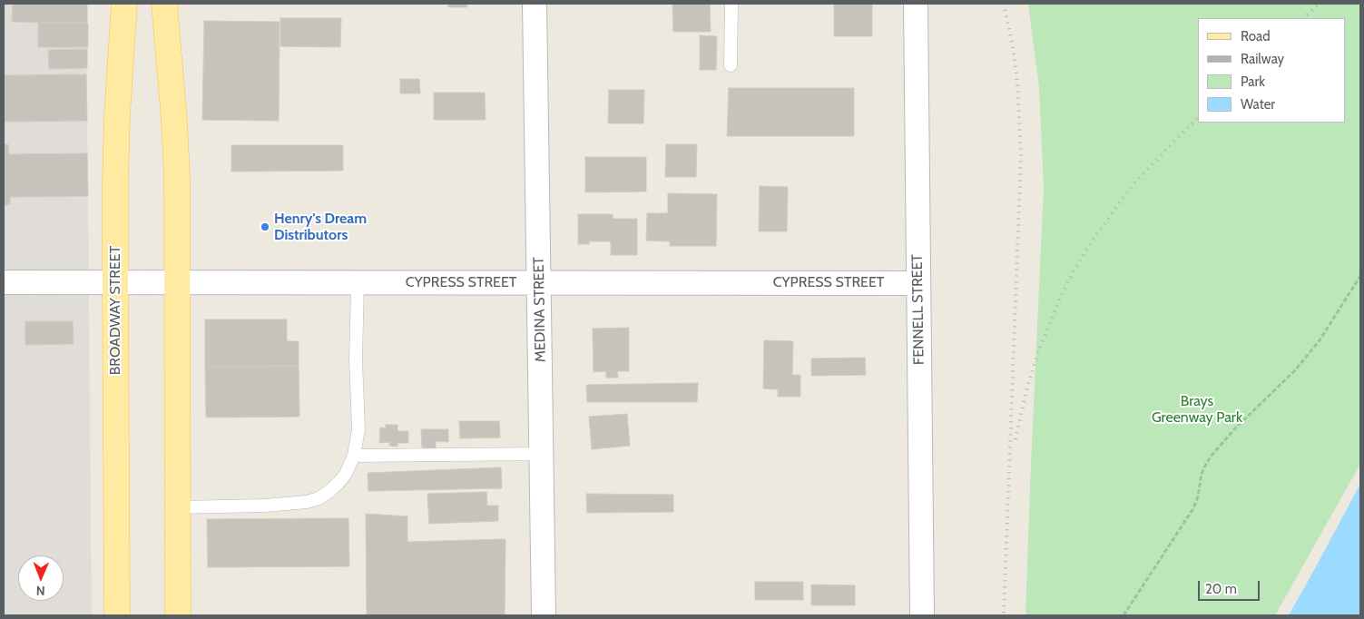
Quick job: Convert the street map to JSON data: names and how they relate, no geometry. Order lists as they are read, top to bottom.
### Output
{
  "streets": {
    "main road": ["BROADWAY STREET"],
    "street": ["CYPRESS STREET", "MEDINA STREET", "FENNELL STREET"]
  },
  "crossings": [
    ["CYPRESS STREET", "MEDINA STREET"],
    ["CYPRESS STREET", "FENNELL STREET"],
    ["CYPRESS STREET", "BROADWAY STREET"]
  ],
  "parks": ["Brays Greenway Park"],
  "places": ["Henry's Dream Distributors"],
  "legend": [
    "Road",
    "Railway",
    "Park",
    "Water"
  ],
  "scale_bar": "20 m",
  "north": "bottom"
}
